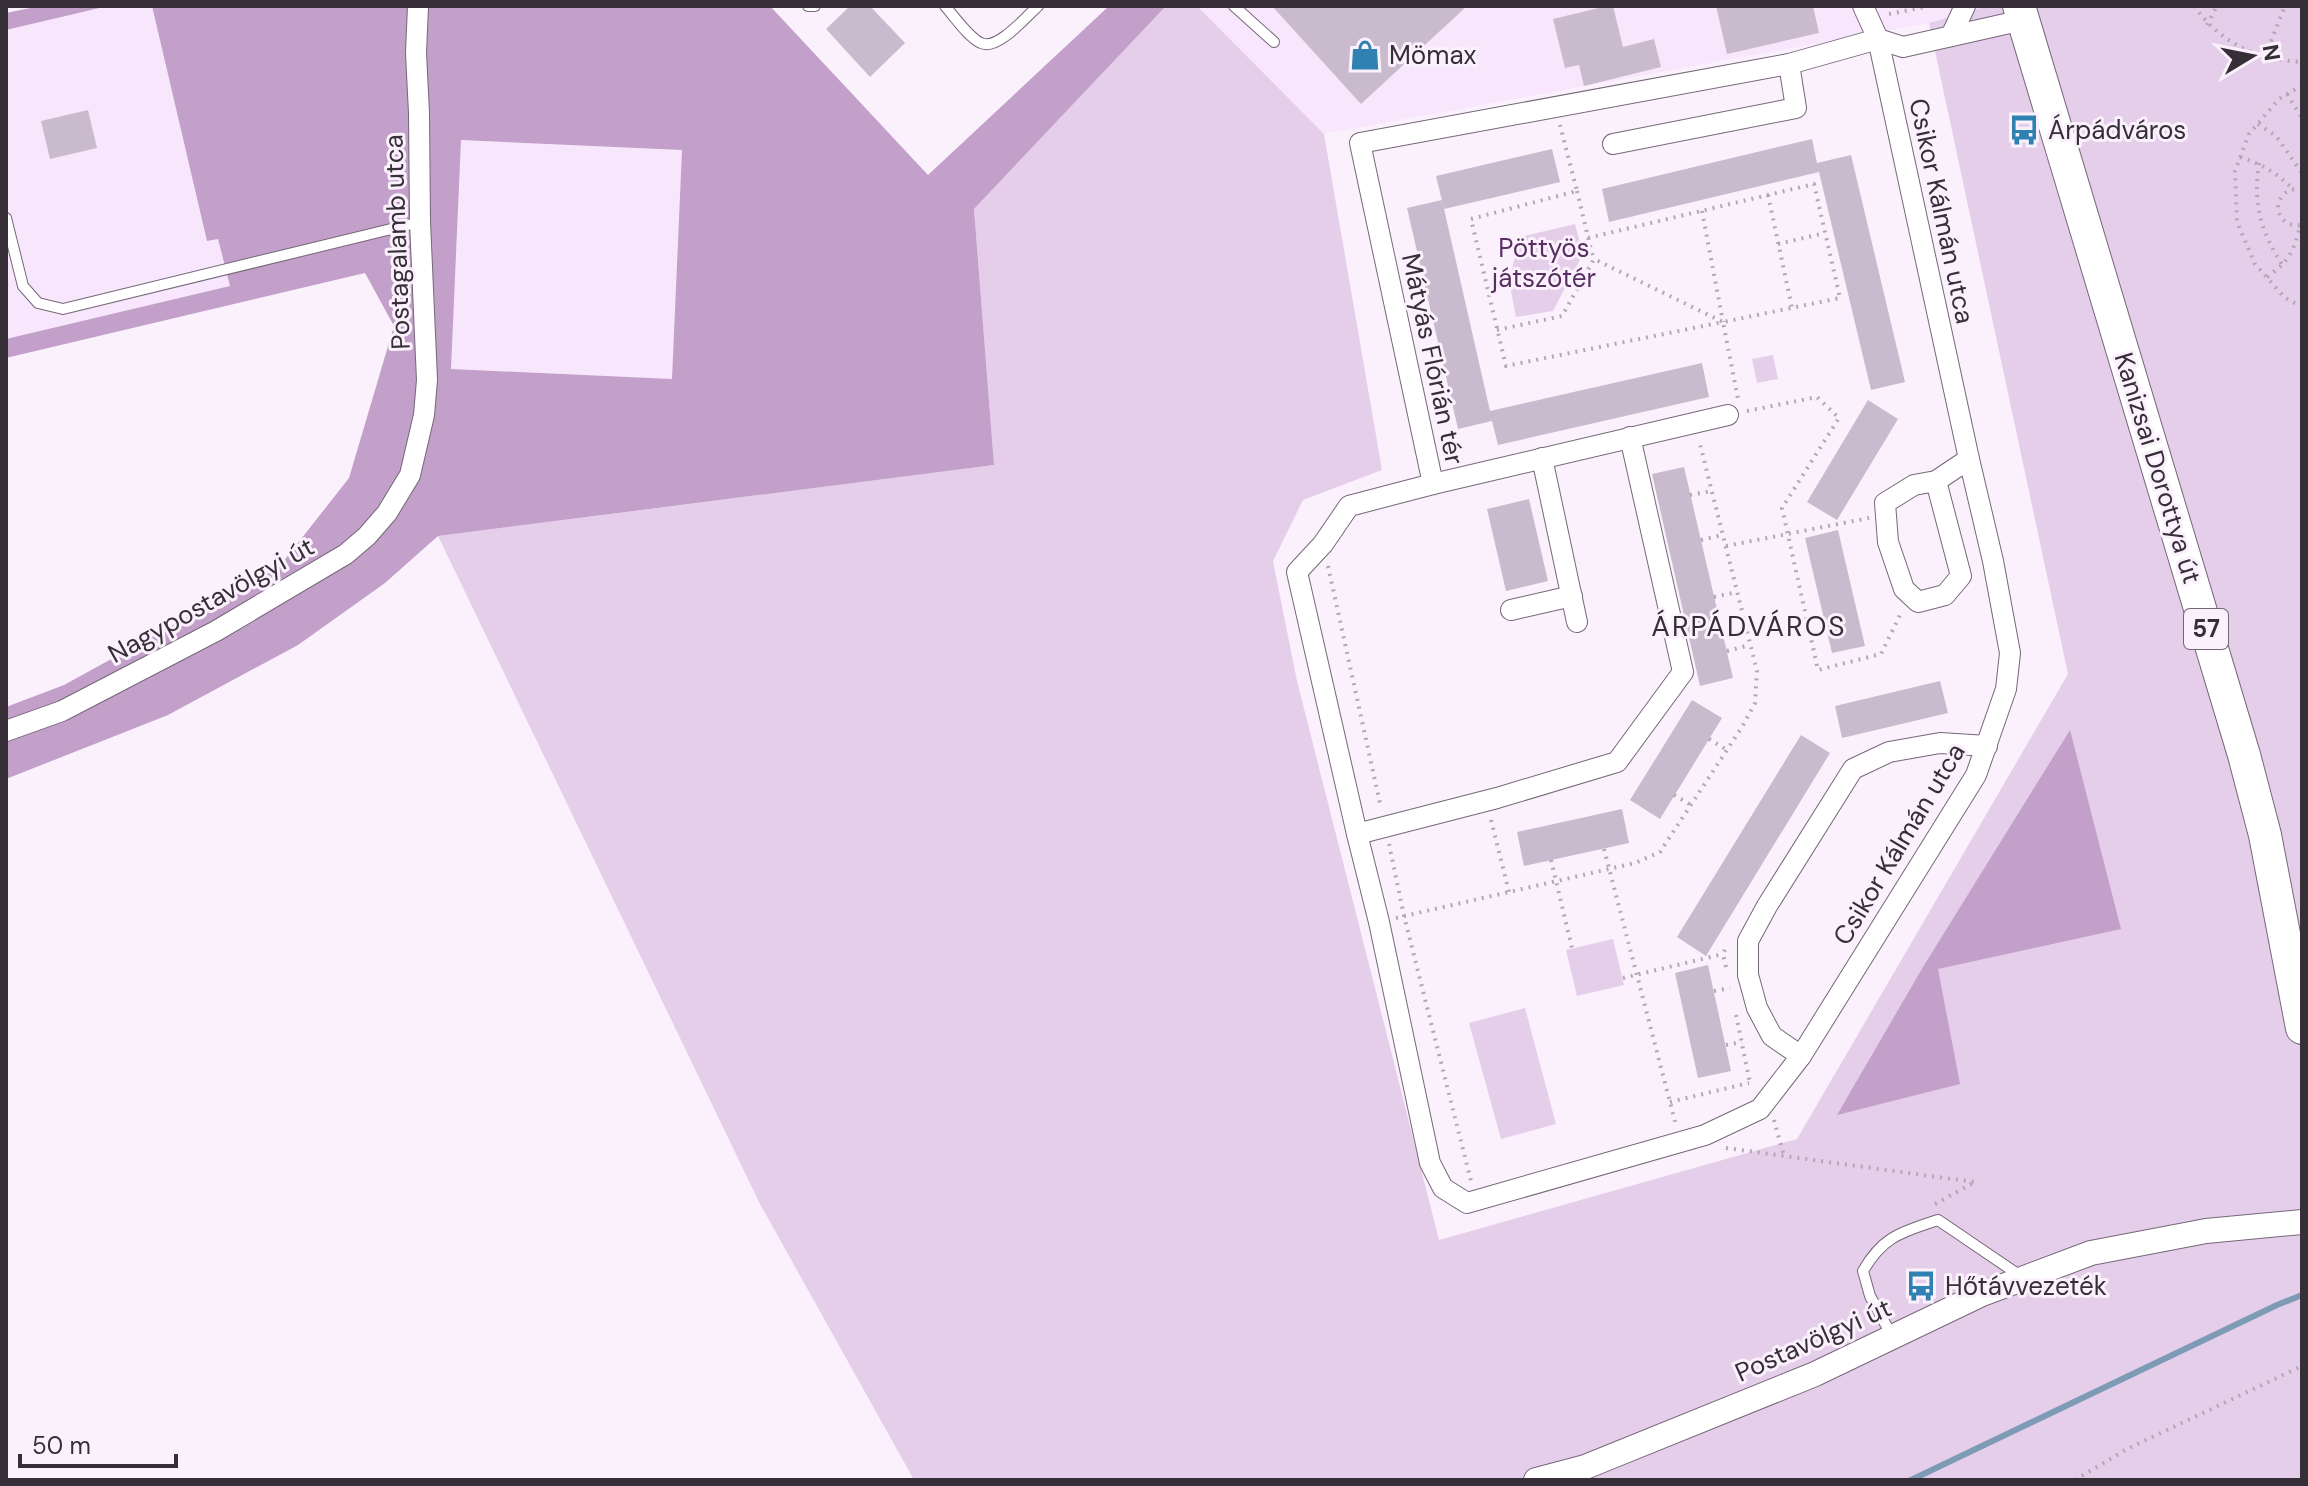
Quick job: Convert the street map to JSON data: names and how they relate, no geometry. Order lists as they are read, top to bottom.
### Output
{
  "streets": {
    "main road": ["Kanizsai Dorottya út", "57"],
    "street": [
      "Csikor Kálmán utca",
      "Postagalamb utca",
      "Mátyás Flórián tér",
      "Nagypostavölgyi út",
      "Postavölgyi út"
    ]
  },
  "crossings": [
    ["Postagalamb utca", "Nagypostavölgyi út"]
  ],
  "districts": ["ÁRPÁDVÁROS"],
  "parks": ["Pöttyös játszótér"],
  "places": {
    "shop": ["Mömax"],
    "bus stop": ["Árpádváros", "Hőtávvezeték"]
  },
  "scale_bar": "50 m",
  "north": "right"
}
